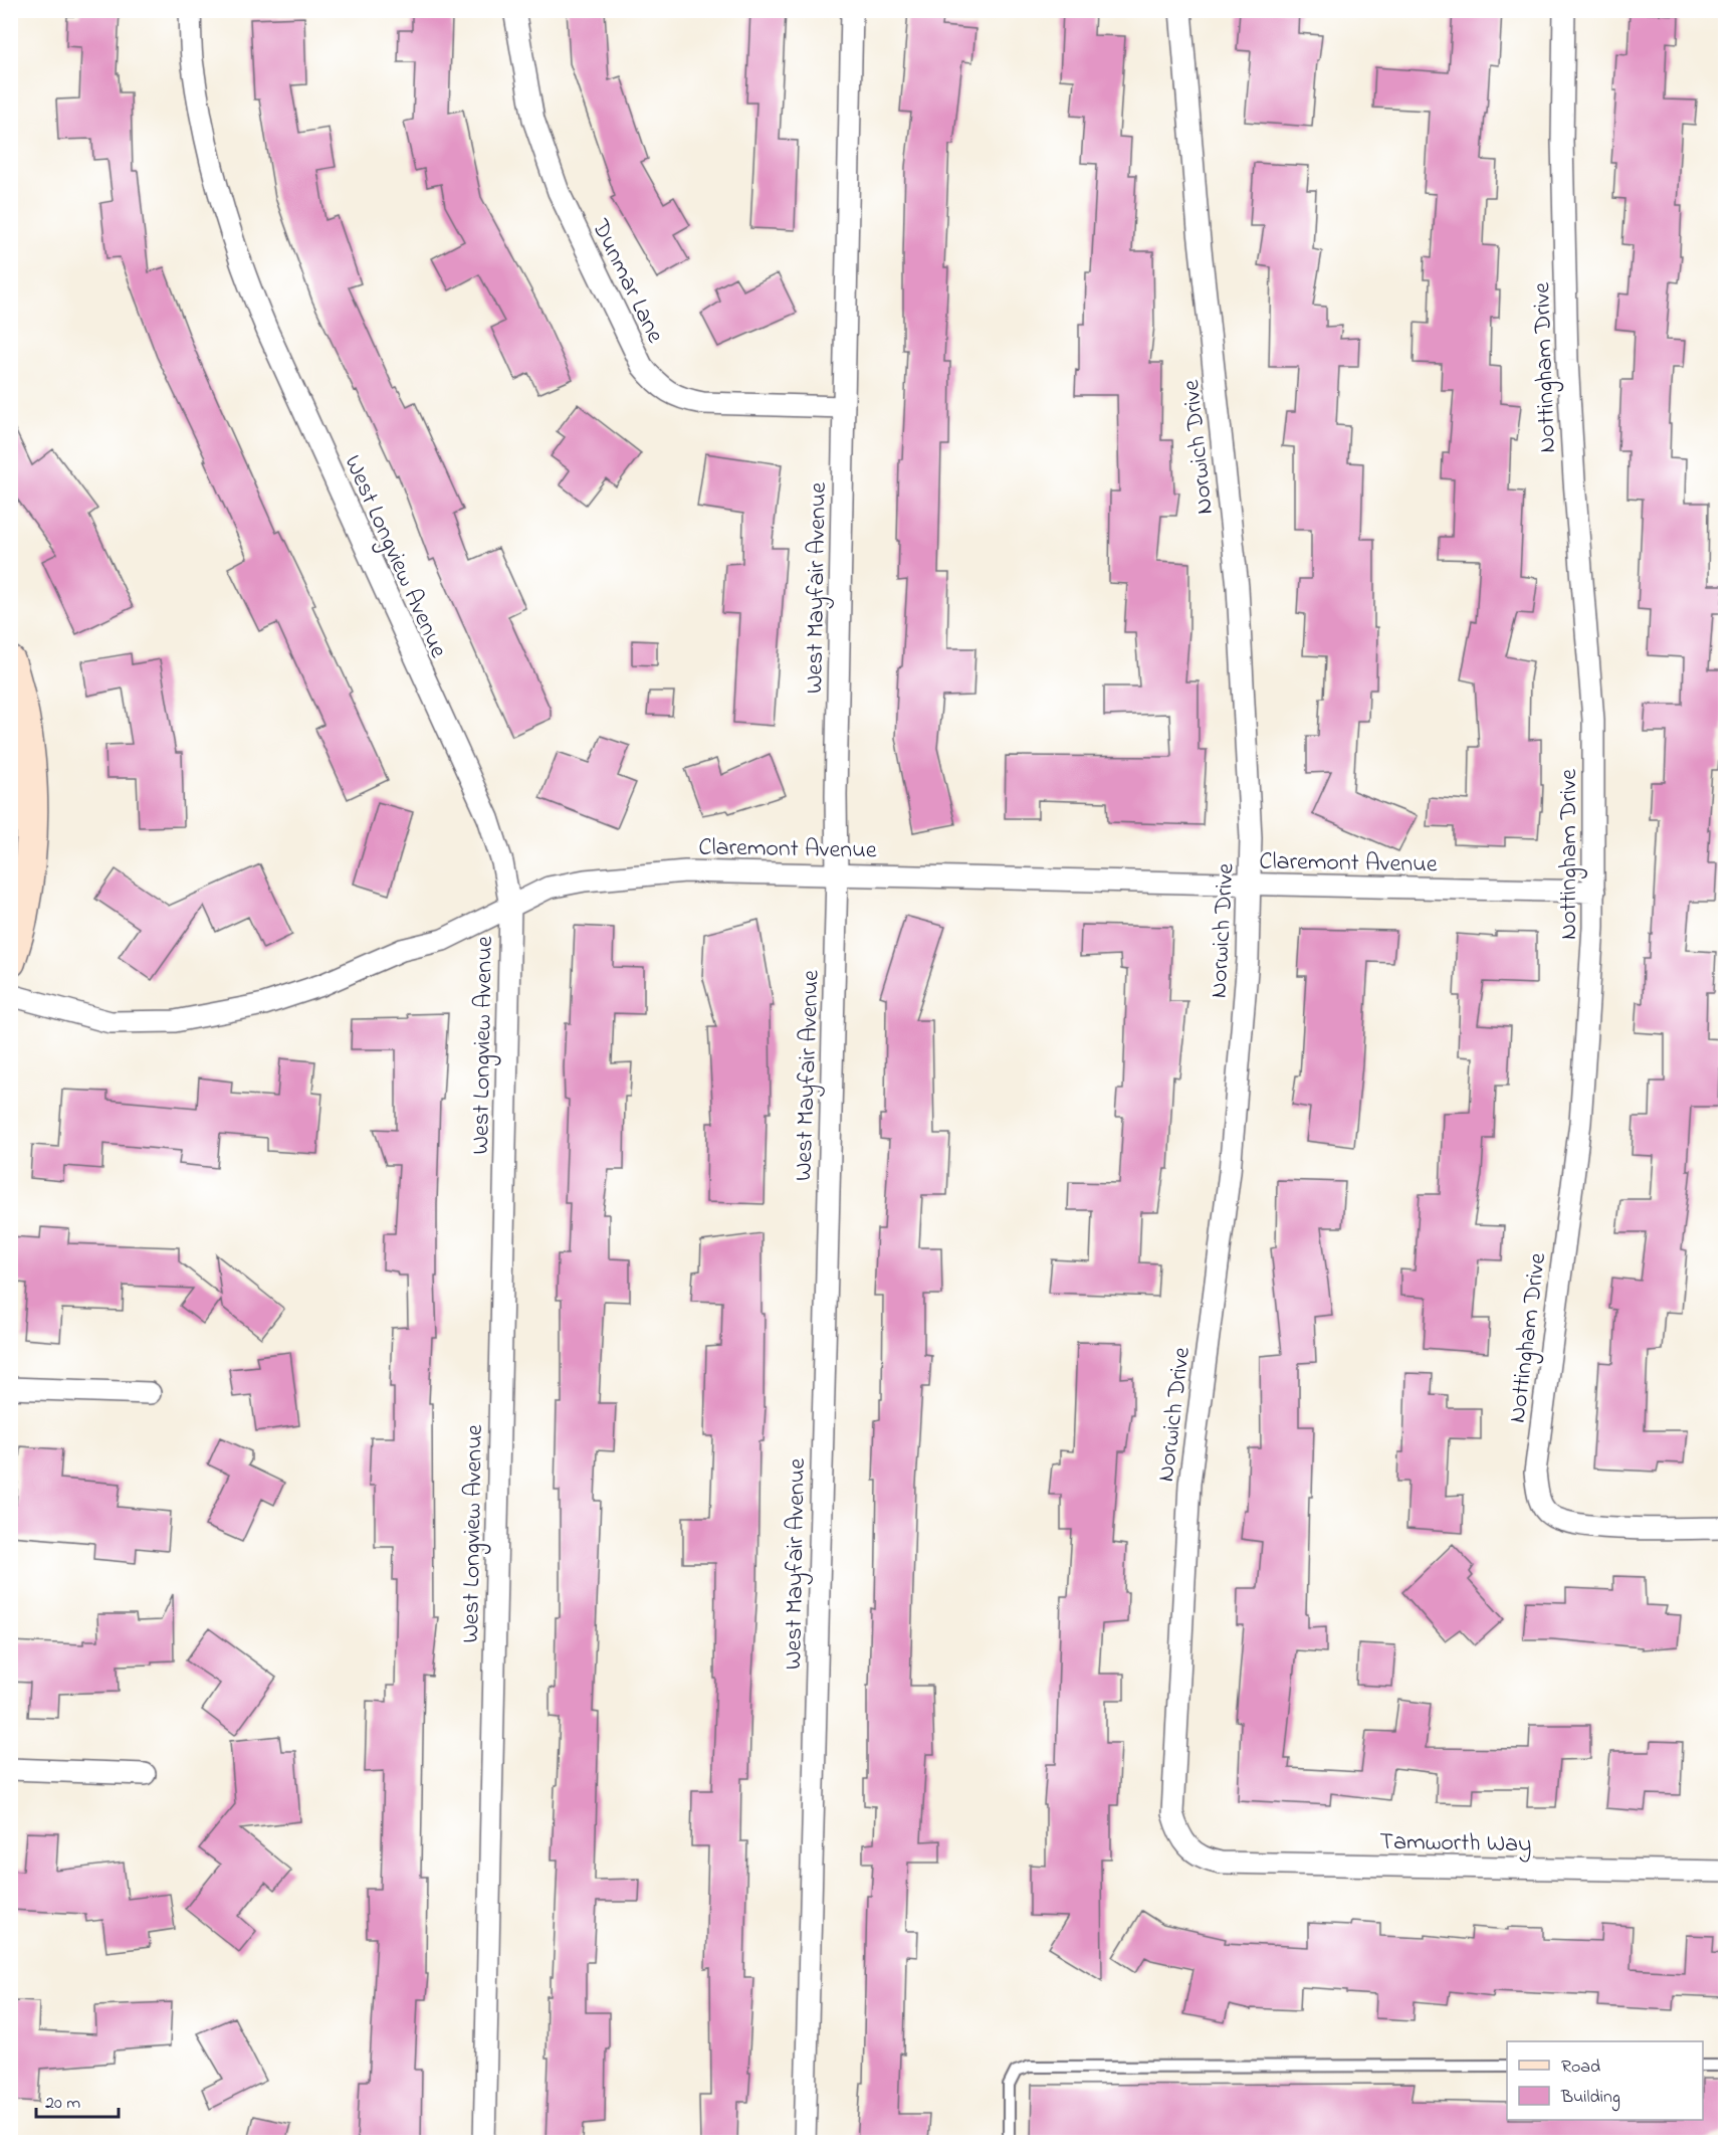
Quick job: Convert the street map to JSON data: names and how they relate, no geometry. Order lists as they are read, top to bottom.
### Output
{
  "streets": {
    "street": [
      "Dunmar Lane",
      "Nottingham Drive",
      "Norwich Drive",
      "West Longview Avenue",
      "West Mayfair Avenue",
      "Claremont Avenue",
      "Tamworth Way"
    ]
  },
  "crossings": [
    ["Dunmar Lane", "West Mayfair Avenue"],
    ["Nottingham Drive", "Claremont Avenue"],
    ["Norwich Drive", "Claremont Avenue"],
    ["Norwich Drive", "Tamworth Way"],
    ["West Longview Avenue", "Claremont Avenue"],
    ["West Mayfair Avenue", "Claremont Avenue"]
  ],
  "legend": ["Road", "Building"],
  "scale_bar": "20 m"
}
